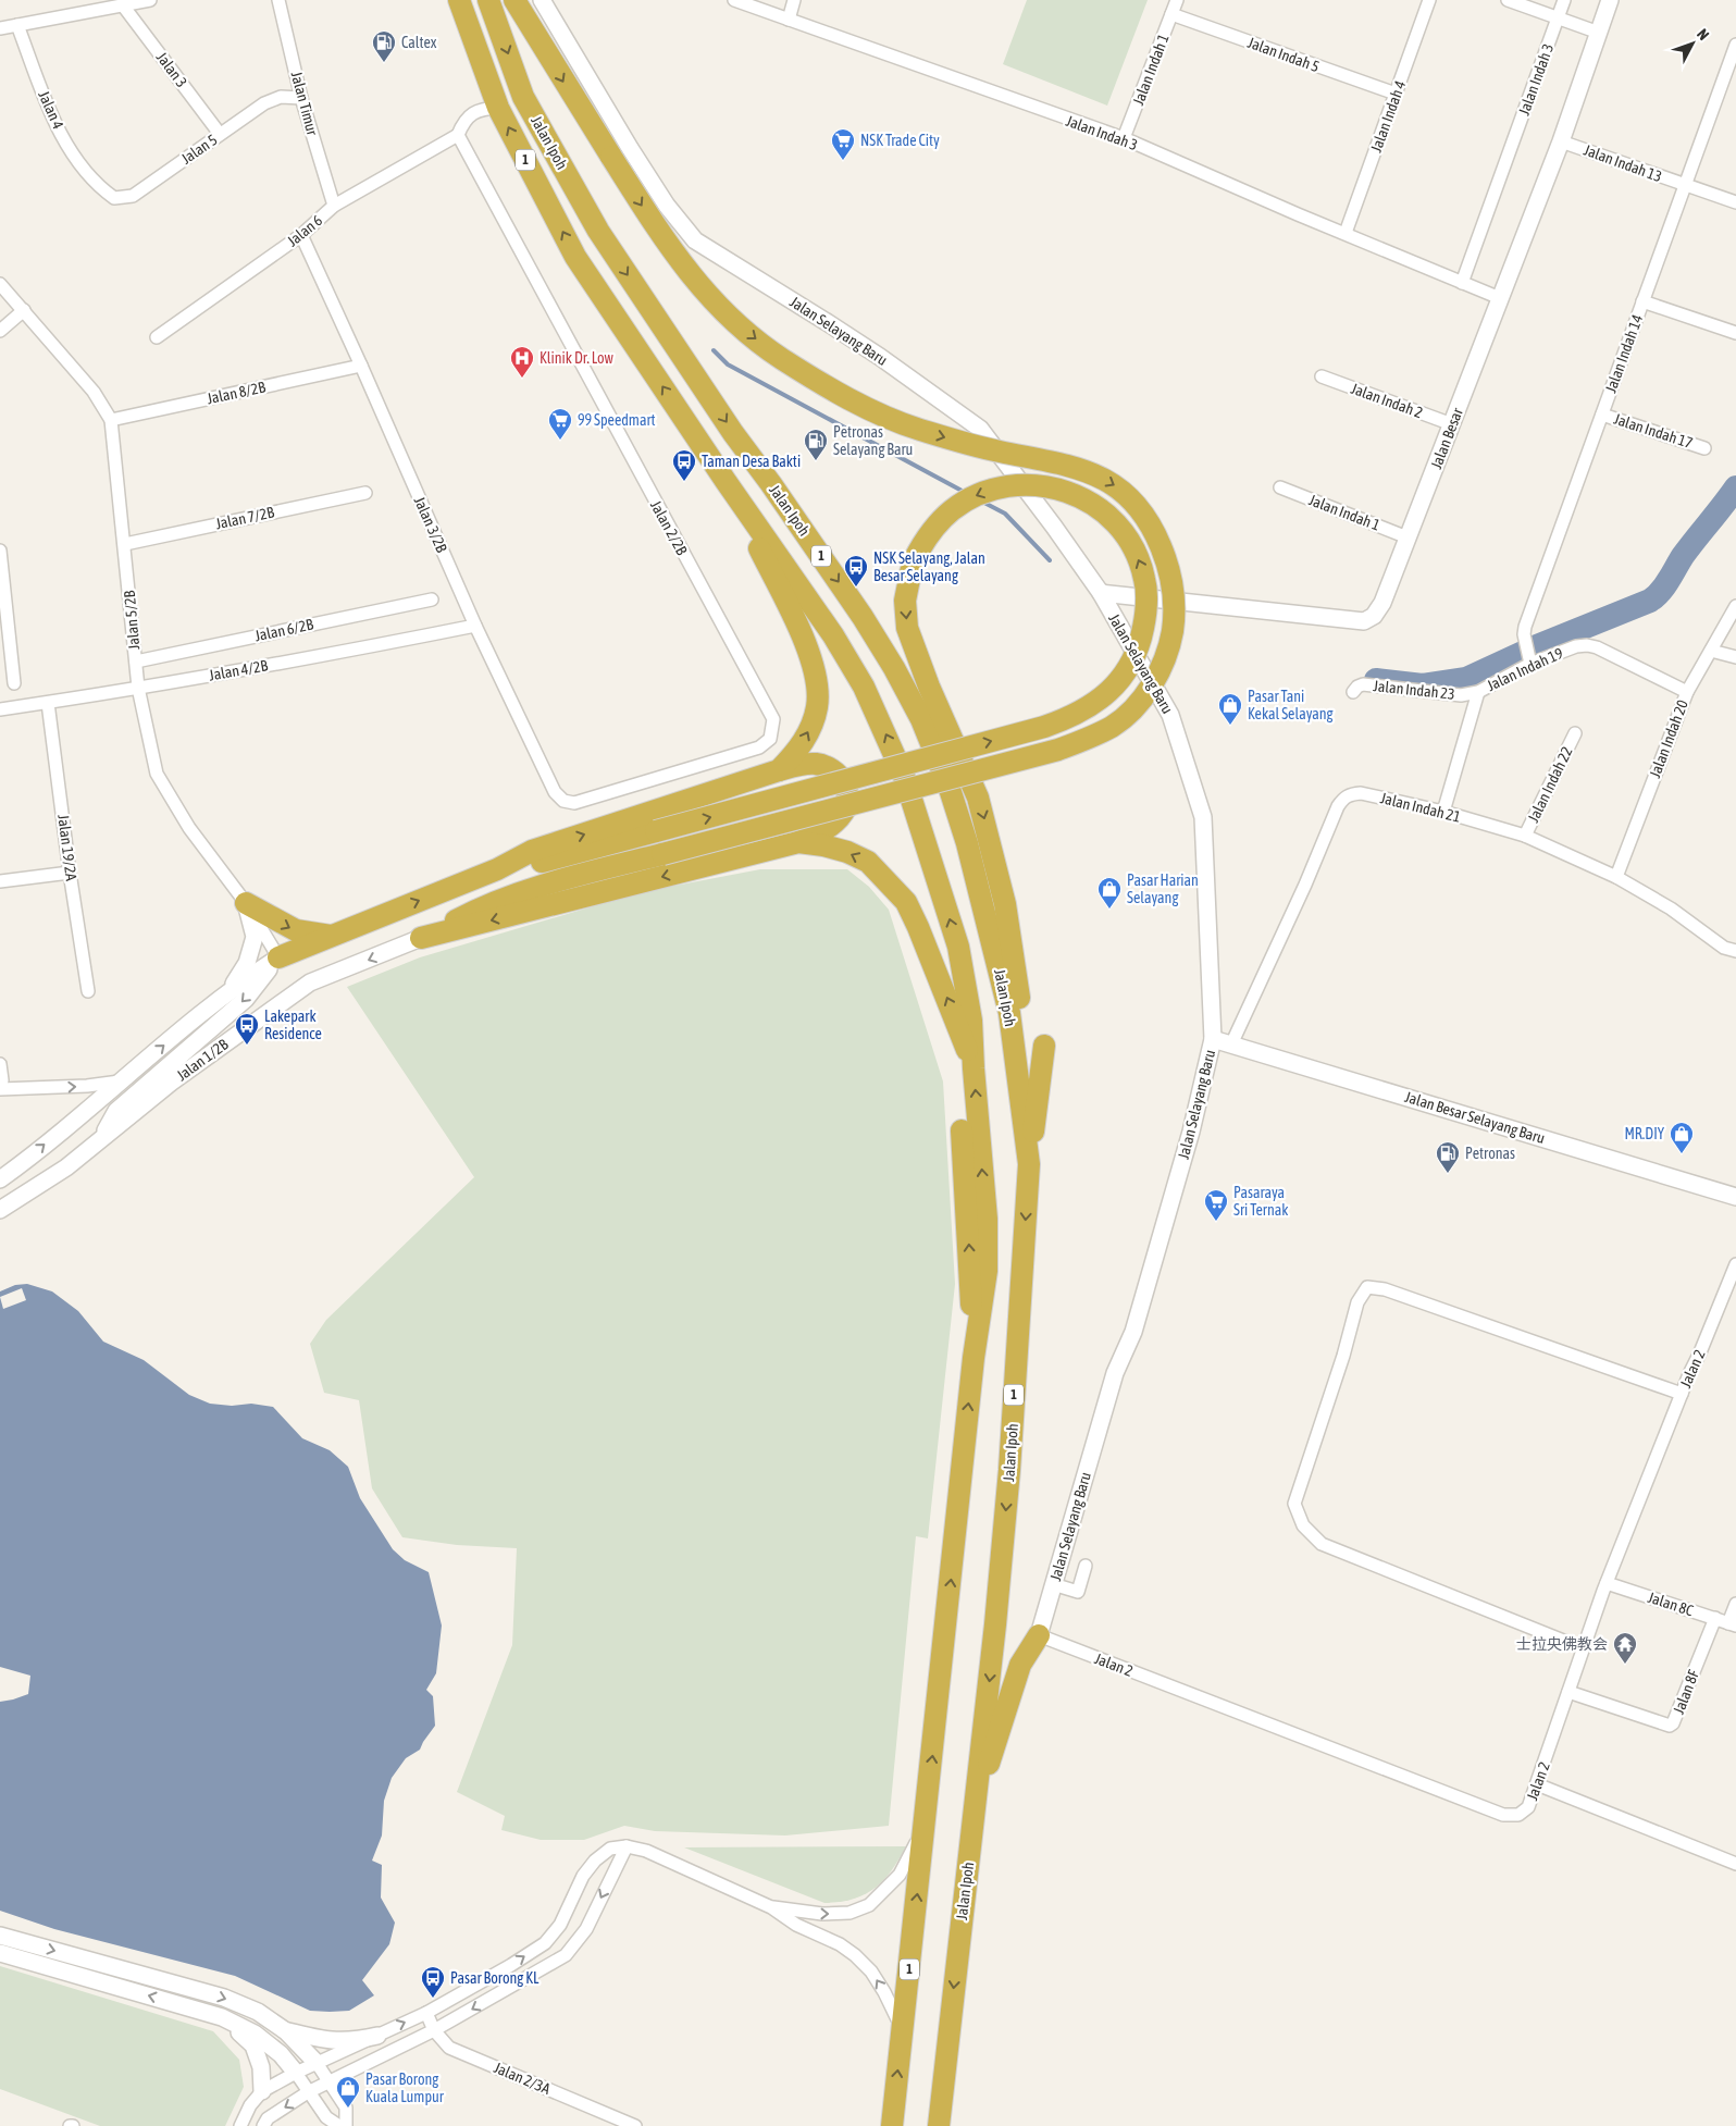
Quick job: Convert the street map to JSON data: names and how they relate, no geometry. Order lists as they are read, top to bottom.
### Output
{
  "streets": {
    "highway": ["Jalan Ipoh", "1"],
    "street": [
      "Jalan Indah 5",
      "Jalan 3",
      "Jalan Indah 1",
      "Jalan Indah 3",
      "Jalan Timur",
      "Jalan 4",
      "Jalan Indah 4",
      "Jalan 5",
      "Jalan Indah 13",
      "Jalan 6",
      "Jalan Selayang Baru",
      "Jalan Indah 14",
      "Jalan 8/2B",
      "Jalan Indah 2",
      "Jalan Indah 17",
      "Jalan Besar",
      "Jalan 7/2B",
      "Jalan 3/2B",
      "Jalan 2/2B",
      "Jalan 5/2B",
      "Jalan 6/2B",
      "Jalan Indah 19",
      "Jalan 4/2B",
      "Jalan Indah 23",
      "Jalan Indah 20",
      "Jalan Indah 22",
      "Jalan Indah 21",
      "Jalan 19/2A",
      "Jalan 1/2B",
      "Jalan Besar Selayang Baru",
      "Jalan 2",
      "Jalan 8C",
      "Jalan 8F",
      "Jalan 2/3A"
    ]
  },
  "crossings": [
    ["Jalan Indah 5", "Jalan Indah 1"],
    ["Jalan Indah 5", "Jalan Indah 4"],
    ["Jalan 3", "Jalan 5"],
    ["Jalan Indah 1", "Jalan Indah 3"],
    ["Jalan Indah 1", "Jalan Besar"],
    ["Jalan Indah 3", "Jalan Indah 4"],
    ["Jalan Indah 3", "Jalan Besar"],
    ["Jalan Timur", "Jalan 5"],
    ["Jalan Timur", "Jalan 6"],
    ["Jalan 4", "Jalan 5"],
    ["Jalan Indah 13", "Jalan Indah 14"],
    ["Jalan Indah 13", "Jalan Besar"],
    ["Jalan 6", "Jalan 3/2B"],
    ["Jalan 6", "Jalan 2/2B"],
    ["Jalan Selayang Baru", "Jalan Besar"],
    ["Jalan Selayang Baru", "Jalan Besar Selayang Baru"],
    ["Jalan Selayang Baru", "Jalan 2"],
    ["Jalan Indah 14", "Jalan Indah 17"],
    ["Jalan Indah 14", "Jalan Indah 19"],
    ["Jalan 8/2B", "Jalan 3/2B"],
    ["Jalan 8/2B", "Jalan 5/2B"],
    ["Jalan Indah 2", "Jalan Besar"],
    ["Jalan 7/2B", "Jalan 5/2B"],
    ["Jalan 3/2B", "Jalan 2/2B"],
    ["Jalan 3/2B", "Jalan 4/2B"],
    ["Jalan 5/2B", "Jalan 6/2B"],
    ["Jalan 5/2B", "Jalan 4/2B"],
    ["Jalan Indah 19", "Jalan Indah 23"],
    ["Jalan Indah 19", "Jalan Indah 20"],
    ["Jalan Indah 19", "Jalan Indah 21"],
    ["Jalan 4/2B", "Jalan 19/2A"],
    ["Jalan Indah 20", "Jalan Indah 21"],
    ["Jalan Indah 22", "Jalan Indah 21"],
    ["Jalan Indah 21", "Jalan Besar Selayang Baru"],
    ["Jalan 2", "Jalan 8C"],
    ["Jalan 2", "Jalan 8F"],
    ["Jalan 8C", "Jalan 8F"]
  ],
  "places": {
    "fuel station": ["Caltex", "Petronas Selayang Baru", "Petronas"],
    "supermarket": ["NSK Trade City", "99 Speedmart", "Pasaraya Sri Ternak"],
    "hospital": ["Klinik Dr. Low"],
    "bus stop": [
      "Taman Desa Bakti",
      "NSK Selayang, Jalan Besar Selayang",
      "Lakepark Residence",
      "Pasar Borong KL"
    ],
    "shop": [
      "Pasar Tani Kekal Selayang",
      "Pasar Harian Selayang",
      "MR.DIY",
      "Pasar Borong Kuala Lumpur"
    ],
    "temple": ["士拉央佛教会"]
  },
  "north": "top right"
}
